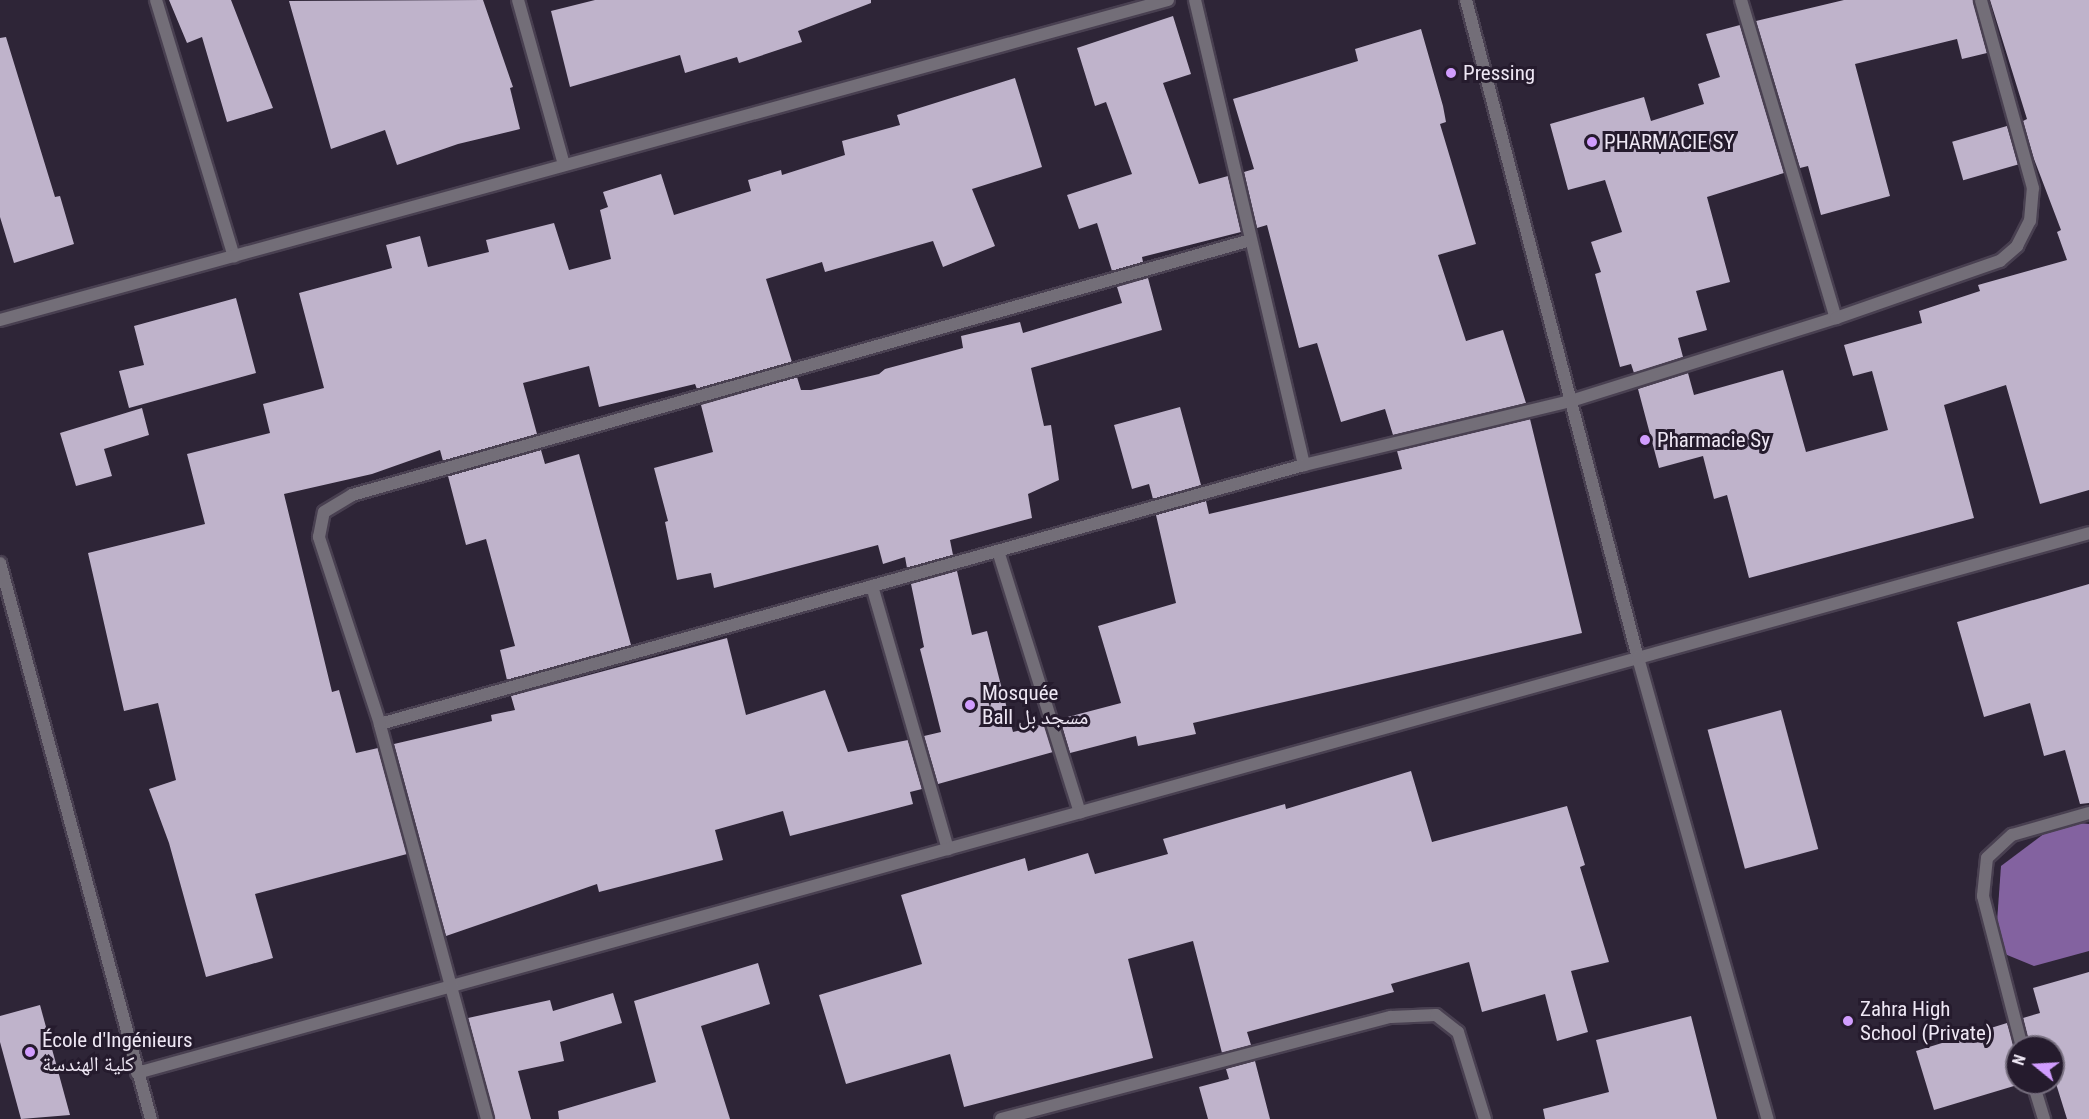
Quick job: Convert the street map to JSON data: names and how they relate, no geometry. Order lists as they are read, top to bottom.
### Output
{
  "places": [
    "Pressing",
    "PHARMACIE SY",
    "Pharmacie Sy",
    "Mosquée Ball مسجد بل",
    "Zahra High School (Private)",
    "École d'Ingénieurs كلية الهندسة"
  ],
  "north": "left"
}
